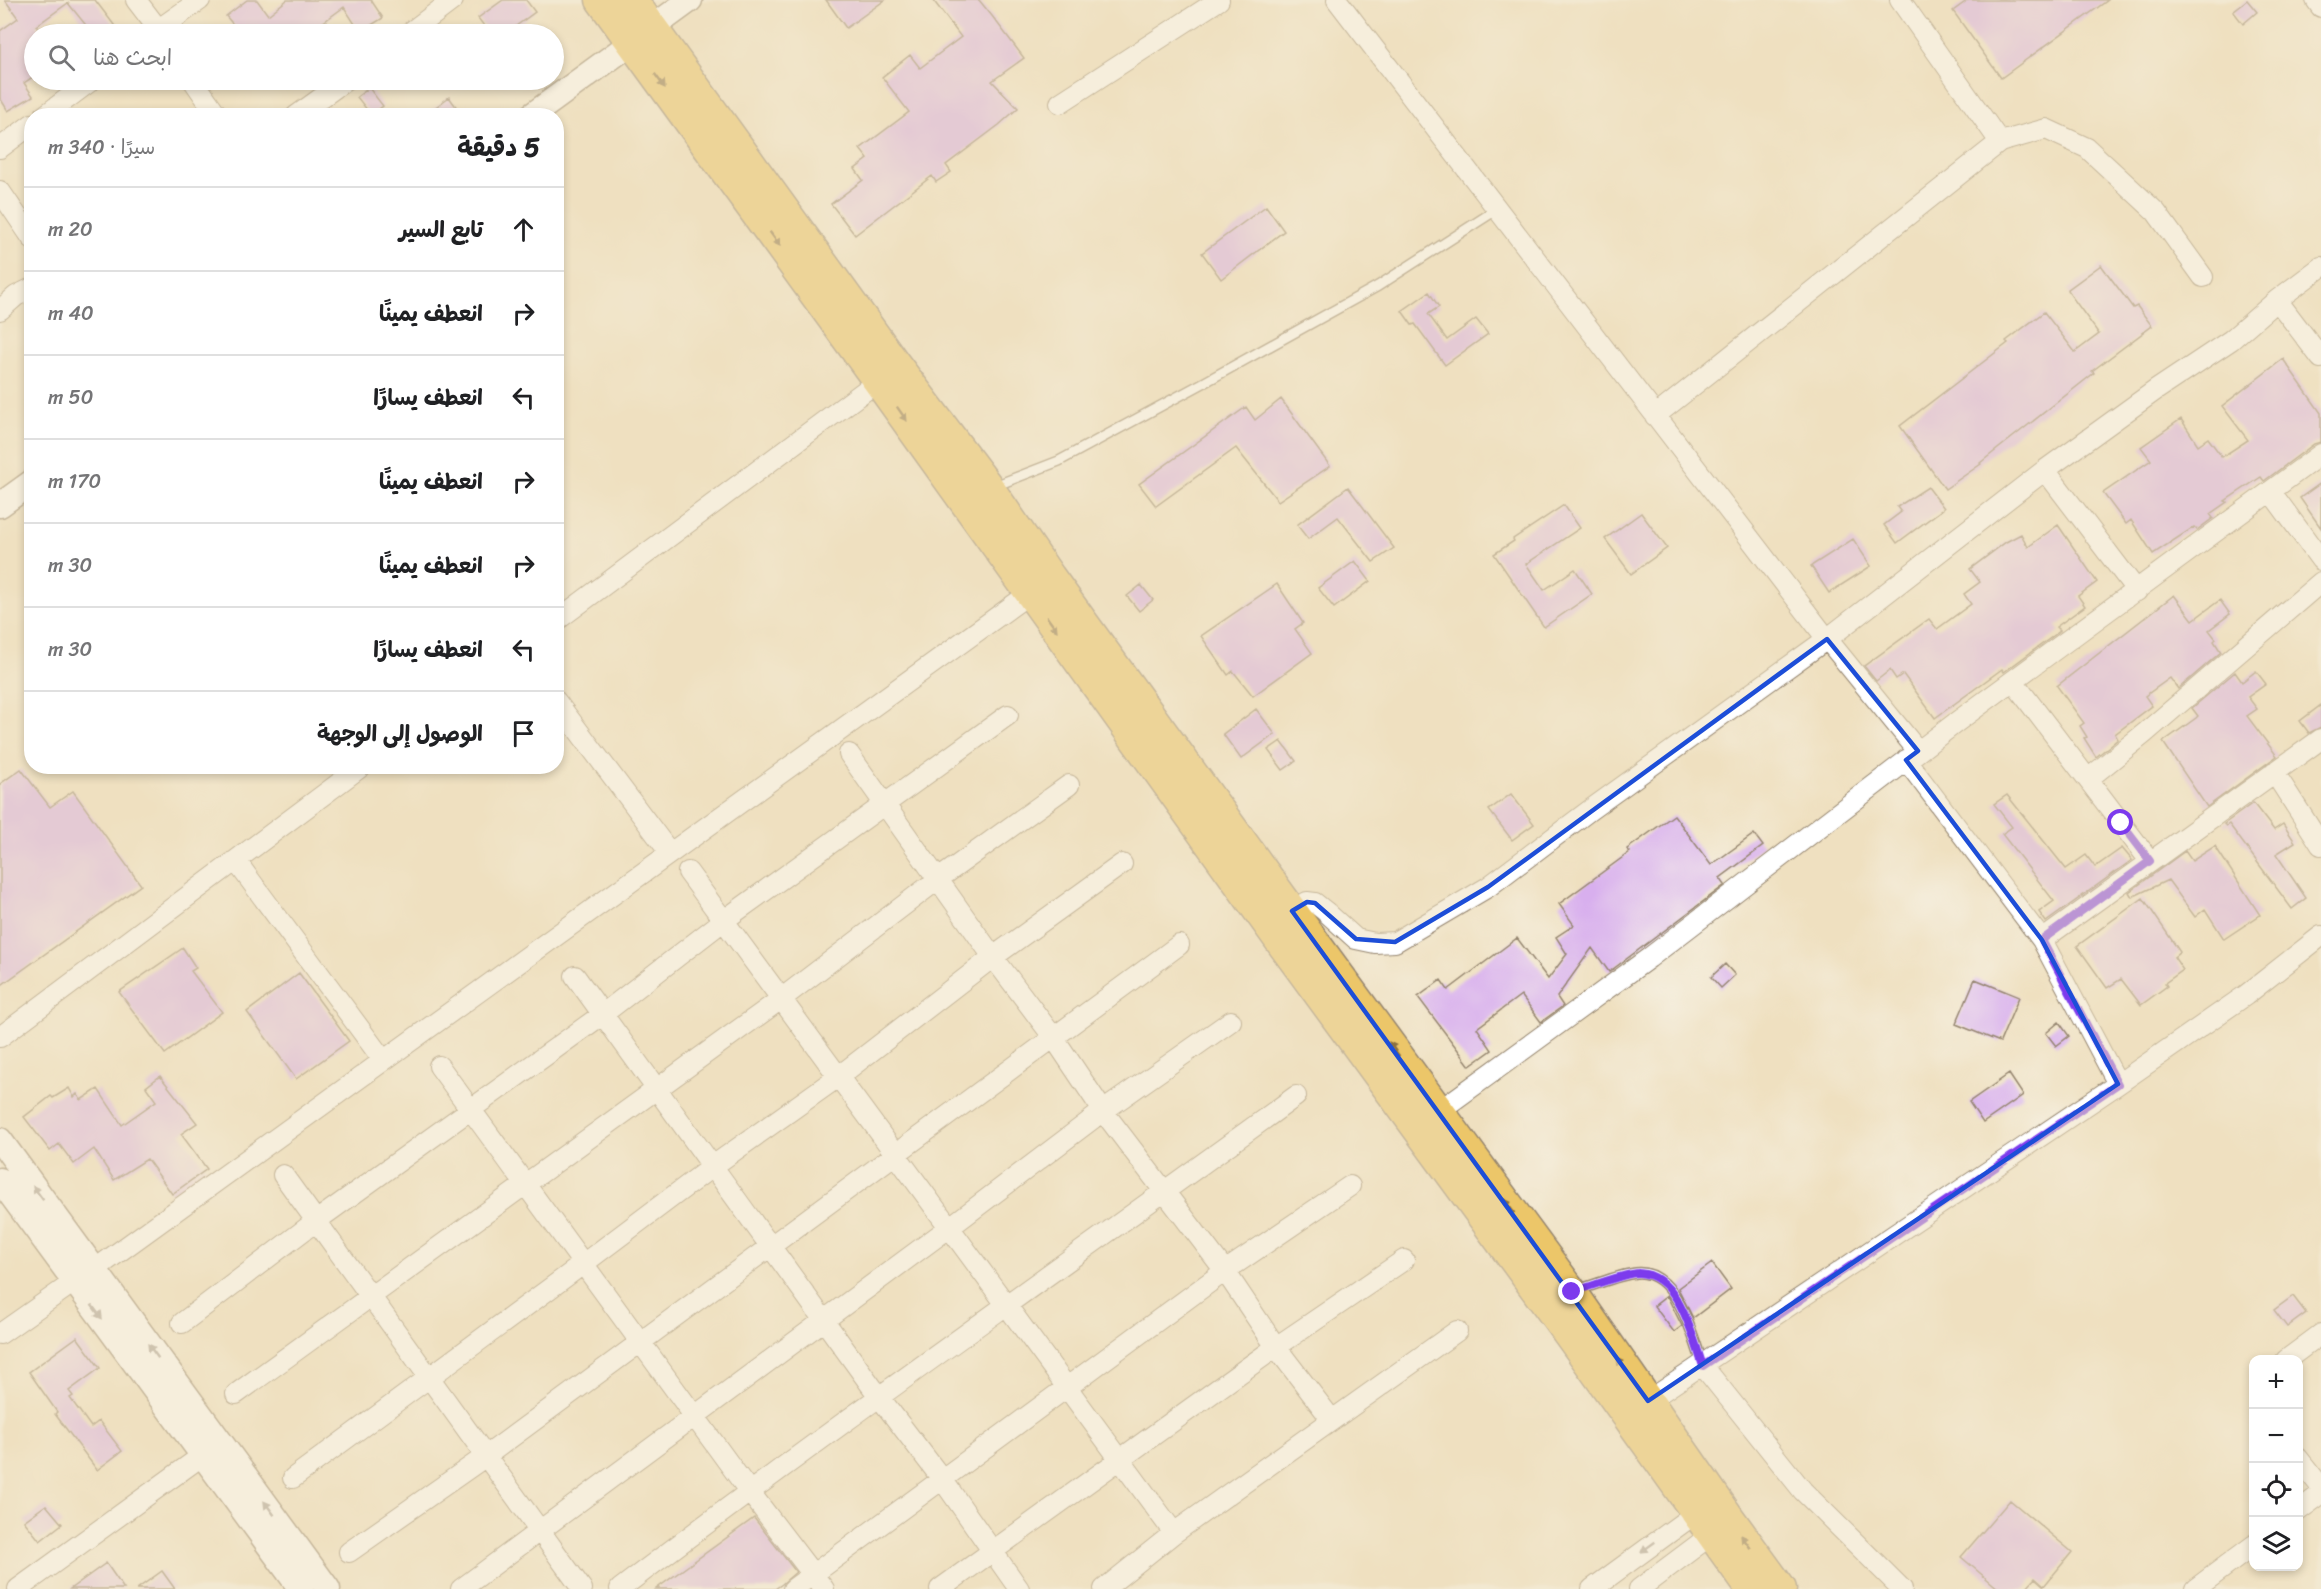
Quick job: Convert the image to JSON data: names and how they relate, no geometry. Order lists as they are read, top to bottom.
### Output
{
  "page": {
    "search": "ابحث هنا",
    "heading": ["5 دقيقة", "سيرًا · 340 m"],
    "list": [
      ["تابع السير", "20 m"],
      ["انعطف يمينًا", "40 m"],
      ["انعطف يسارًا", "50 m"],
      ["انعطف يمينًا", "170 m"],
      ["انعطف يمينًا", "30 m"],
      ["انعطف يسارًا", "30 m"],
      "الوصول إلى الوجهة"
    ],
    "map_buttons": ["+", "−"]
  }
}
